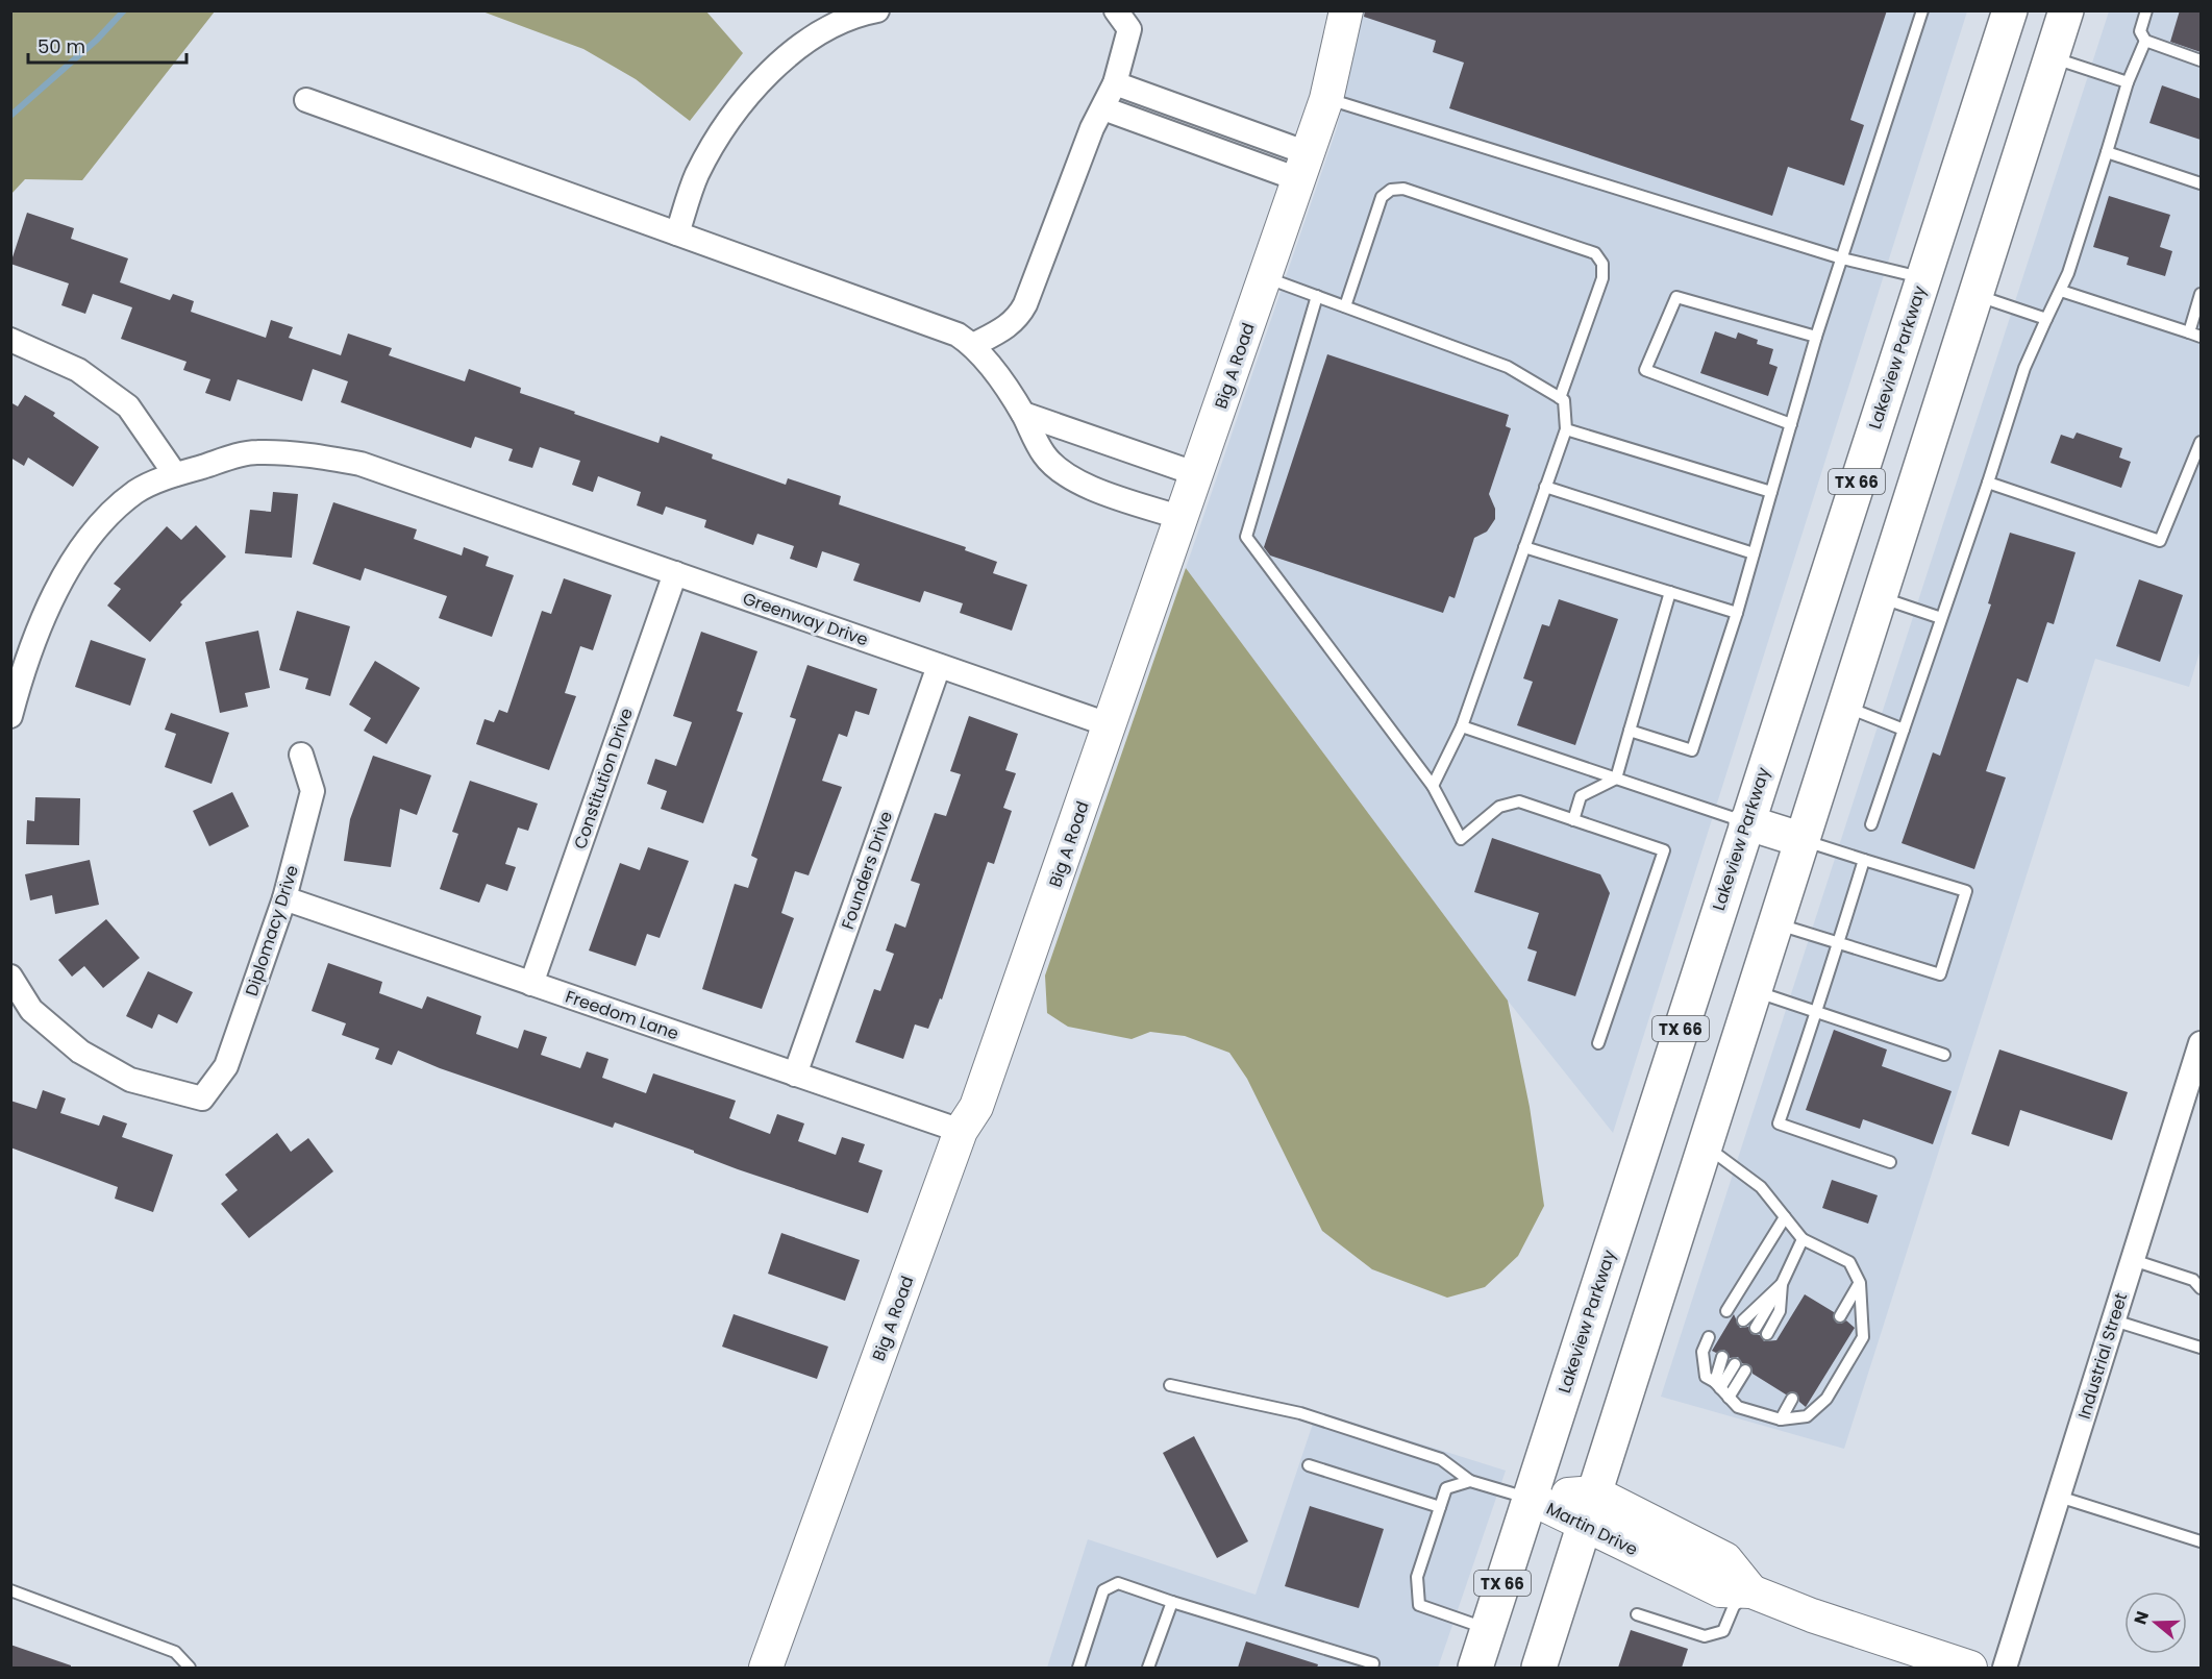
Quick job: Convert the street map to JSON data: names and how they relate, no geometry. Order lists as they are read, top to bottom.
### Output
{
  "streets": {
    "main road": ["Lakeview Parkway", "TX 66"],
    "street": [
      "Big A Road",
      "Greenway Drive",
      "Constitution Drive",
      "Founders Drive",
      "Diplomacy Drive",
      "Freedom Lane",
      "Industrial Street",
      "Martin Drive"
    ]
  },
  "crossings": [
    ["Lakeview Parkway", "Martin Drive"],
    ["Big A Road", "Greenway Drive"],
    ["Big A Road", "Freedom Lane"],
    ["Greenway Drive", "Constitution Drive"],
    ["Greenway Drive", "Founders Drive"],
    ["Constitution Drive", "Freedom Lane"],
    ["Founders Drive", "Freedom Lane"],
    ["Diplomacy Drive", "Freedom Lane"]
  ],
  "scale_bar": "50 m",
  "north": "left"
}
